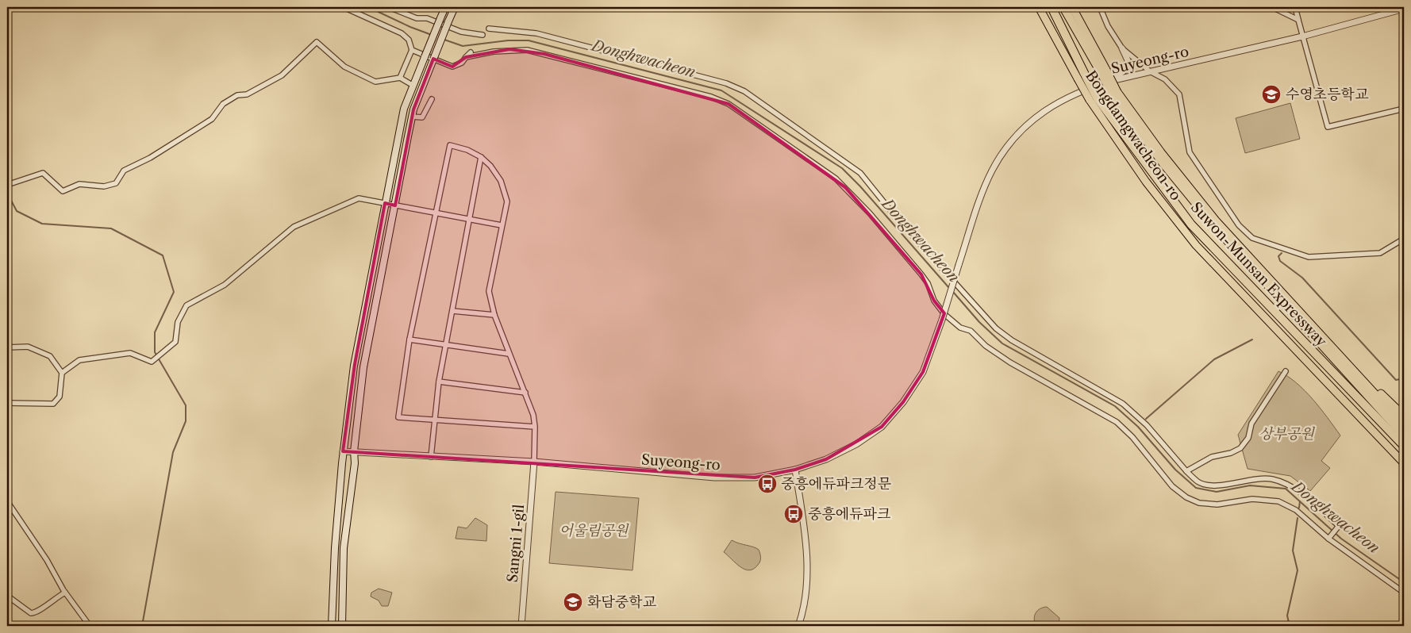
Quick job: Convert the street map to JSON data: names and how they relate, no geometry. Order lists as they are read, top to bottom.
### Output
{
  "streets": {
    "highway": ["Bongdamgwacheon-ro", "Suwon-Munsan Expressway"],
    "street": ["Suyeong-ro", "Sangni 1-gil"]
  },
  "crossings": [
    ["Suyeong-ro", "Sangni 1-gil"],
    ["Bongdamgwacheon-ro", "Suwon-Munsan Expressway"]
  ],
  "water": ["Donghwacheon"],
  "parks": ["상부공원", "어울림공원"],
  "places": {
    "school or university": ["수영초등학교", "화담중학교"],
    "bus stop": ["중흥에듀파크정문", "중흥에듀파크"]
  }
}
